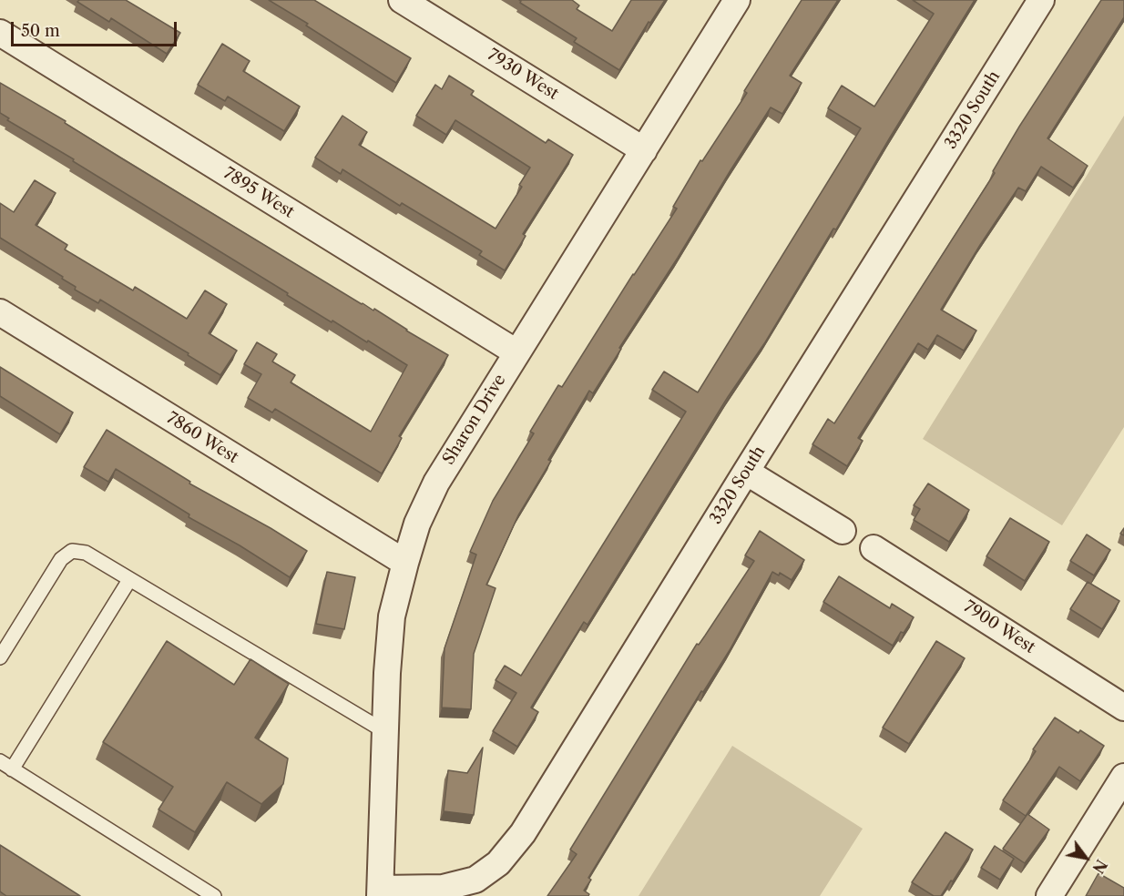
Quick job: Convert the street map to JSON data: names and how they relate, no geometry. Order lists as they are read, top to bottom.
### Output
{
  "streets": {
    "street": [
      "7930 West",
      "3320 South",
      "7895 West",
      "Sharon Drive",
      "7860 West",
      "7900 West"
    ]
  },
  "crossings": [
    ["7930 West", "Sharon Drive"],
    ["3320 South", "Sharon Drive"],
    ["7895 West", "Sharon Drive"],
    ["Sharon Drive", "7860 West"]
  ],
  "scale_bar": "50 m",
  "north": "bottom right"
}
